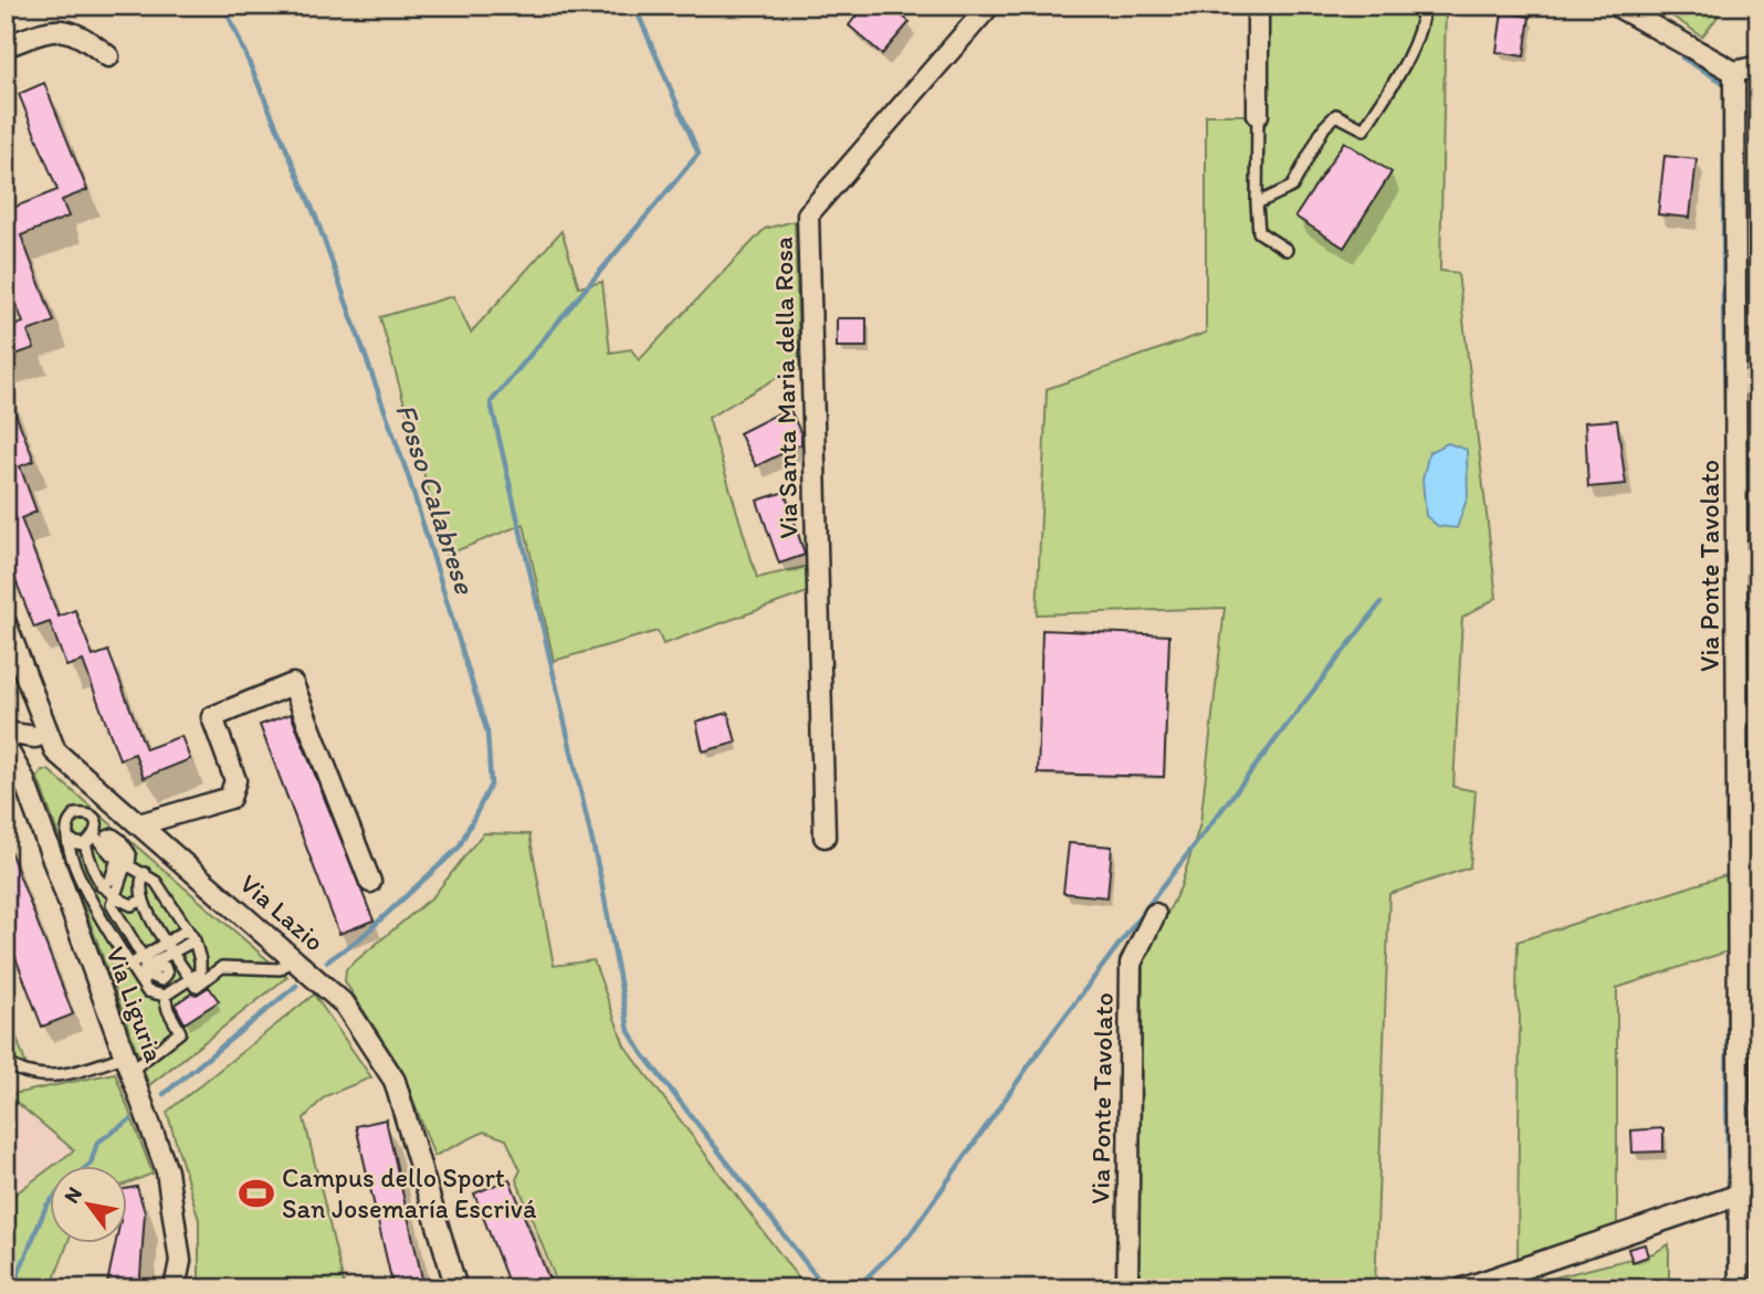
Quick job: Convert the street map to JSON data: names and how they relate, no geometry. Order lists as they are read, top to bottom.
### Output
{
  "streets": {
    "street": [
      "Via Santa Maria della Rosa",
      "Via Ponte Tavolato",
      "Via Lazio",
      "Via Liguria"
    ]
  },
  "water": ["Fosso Calabrese"],
  "places": {
    "sports": ["Campus dello Sport San Josemaría Escrivá"]
  },
  "north": "top left"
}
